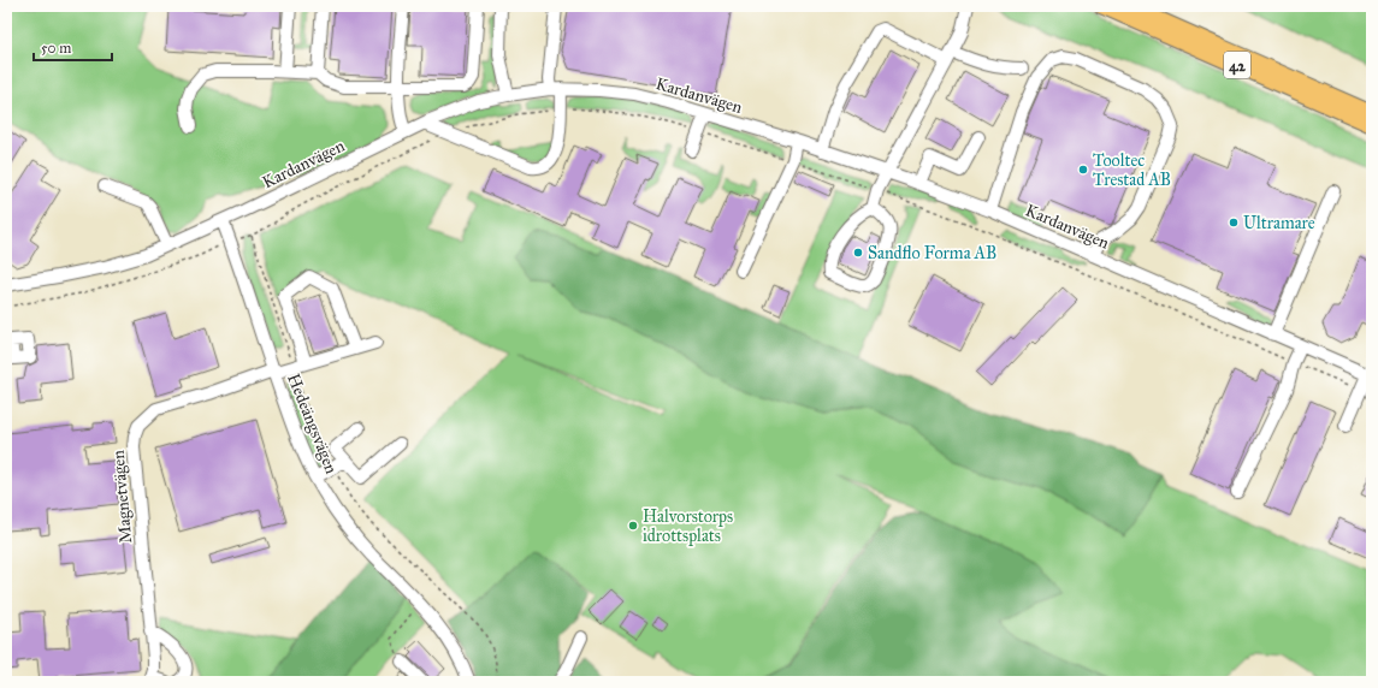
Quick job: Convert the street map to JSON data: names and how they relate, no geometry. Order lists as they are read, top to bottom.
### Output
{
  "streets": {
    "main road": ["42"],
    "street": ["Kardanvägen", "Hedeängsvägen", "Magnetvägen"]
  },
  "crossings": [
    ["Kardanvägen", "Hedeängsvägen"],
    ["Hedeängsvägen", "Magnetvägen"]
  ],
  "places": [
    "Tooltec Trestad AB",
    "Ultramare",
    "Sandflo Forma AB",
    "Halvorstorps idrottsplats"
  ],
  "scale_bar": "50 m"
}
